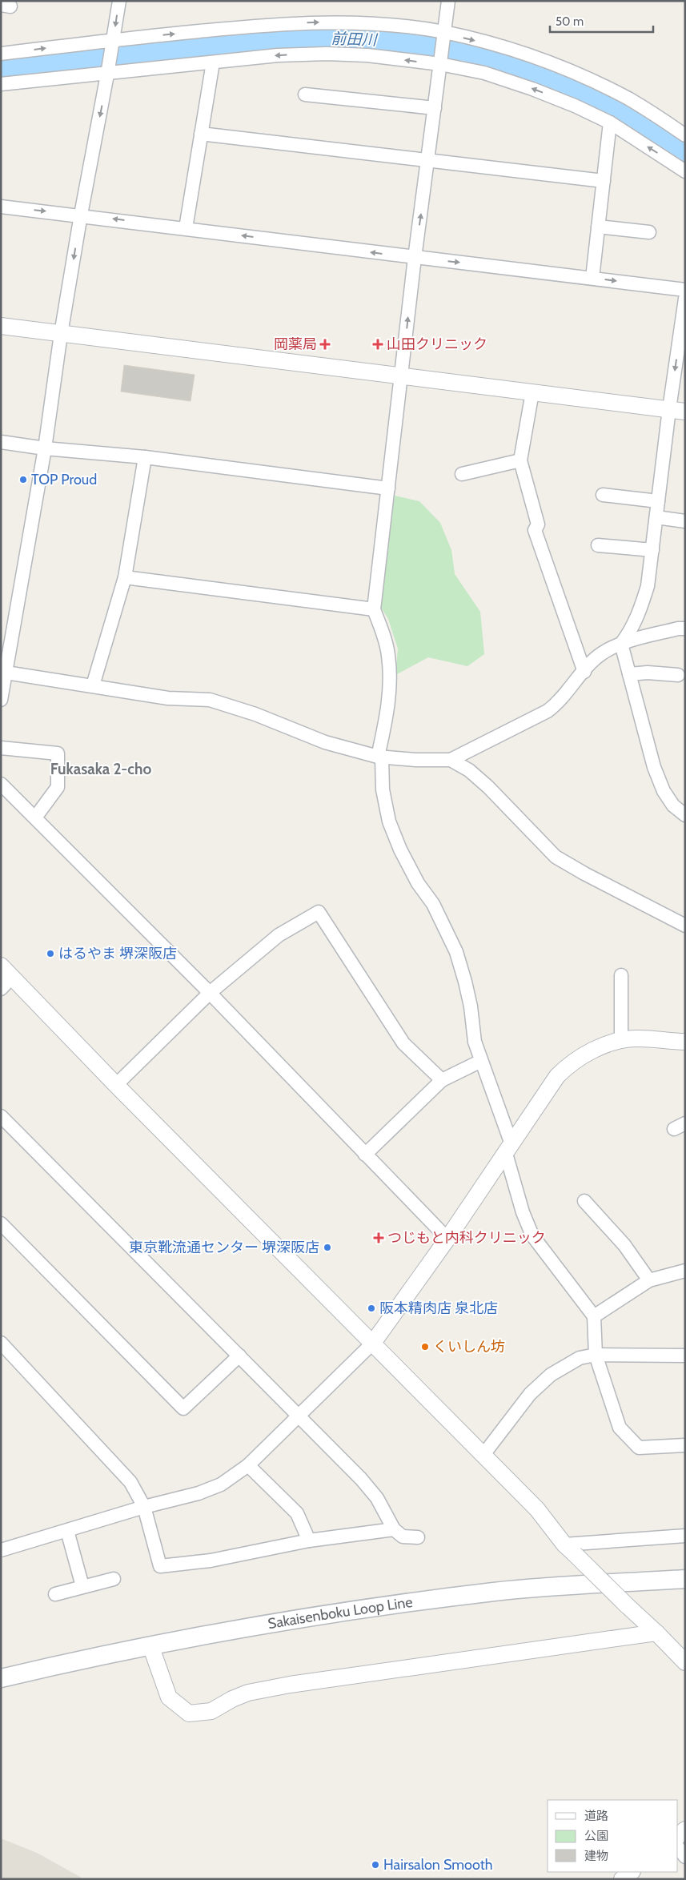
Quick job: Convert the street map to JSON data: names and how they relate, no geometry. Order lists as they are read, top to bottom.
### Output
{
  "streets": {
    "main road": ["Sakaisenboku Loop Line"]
  },
  "districts": ["Fukasaka 2-cho"],
  "water": ["前田川"],
  "places": {
    "health": ["岡薬局", "山田クリニック", "つじもと内科クリニック"],
    "other": [
      "TOP Proud",
      "はるやま 堺深阪店",
      "東京靴流通センター 堺深阪店",
      "阪本精肉店 泉北店",
      "くいしん坊",
      "Hairsalon Smooth"
    ]
  },
  "legend": ["道路", "公園", "建物"],
  "scale_bar": "50 m"
}
